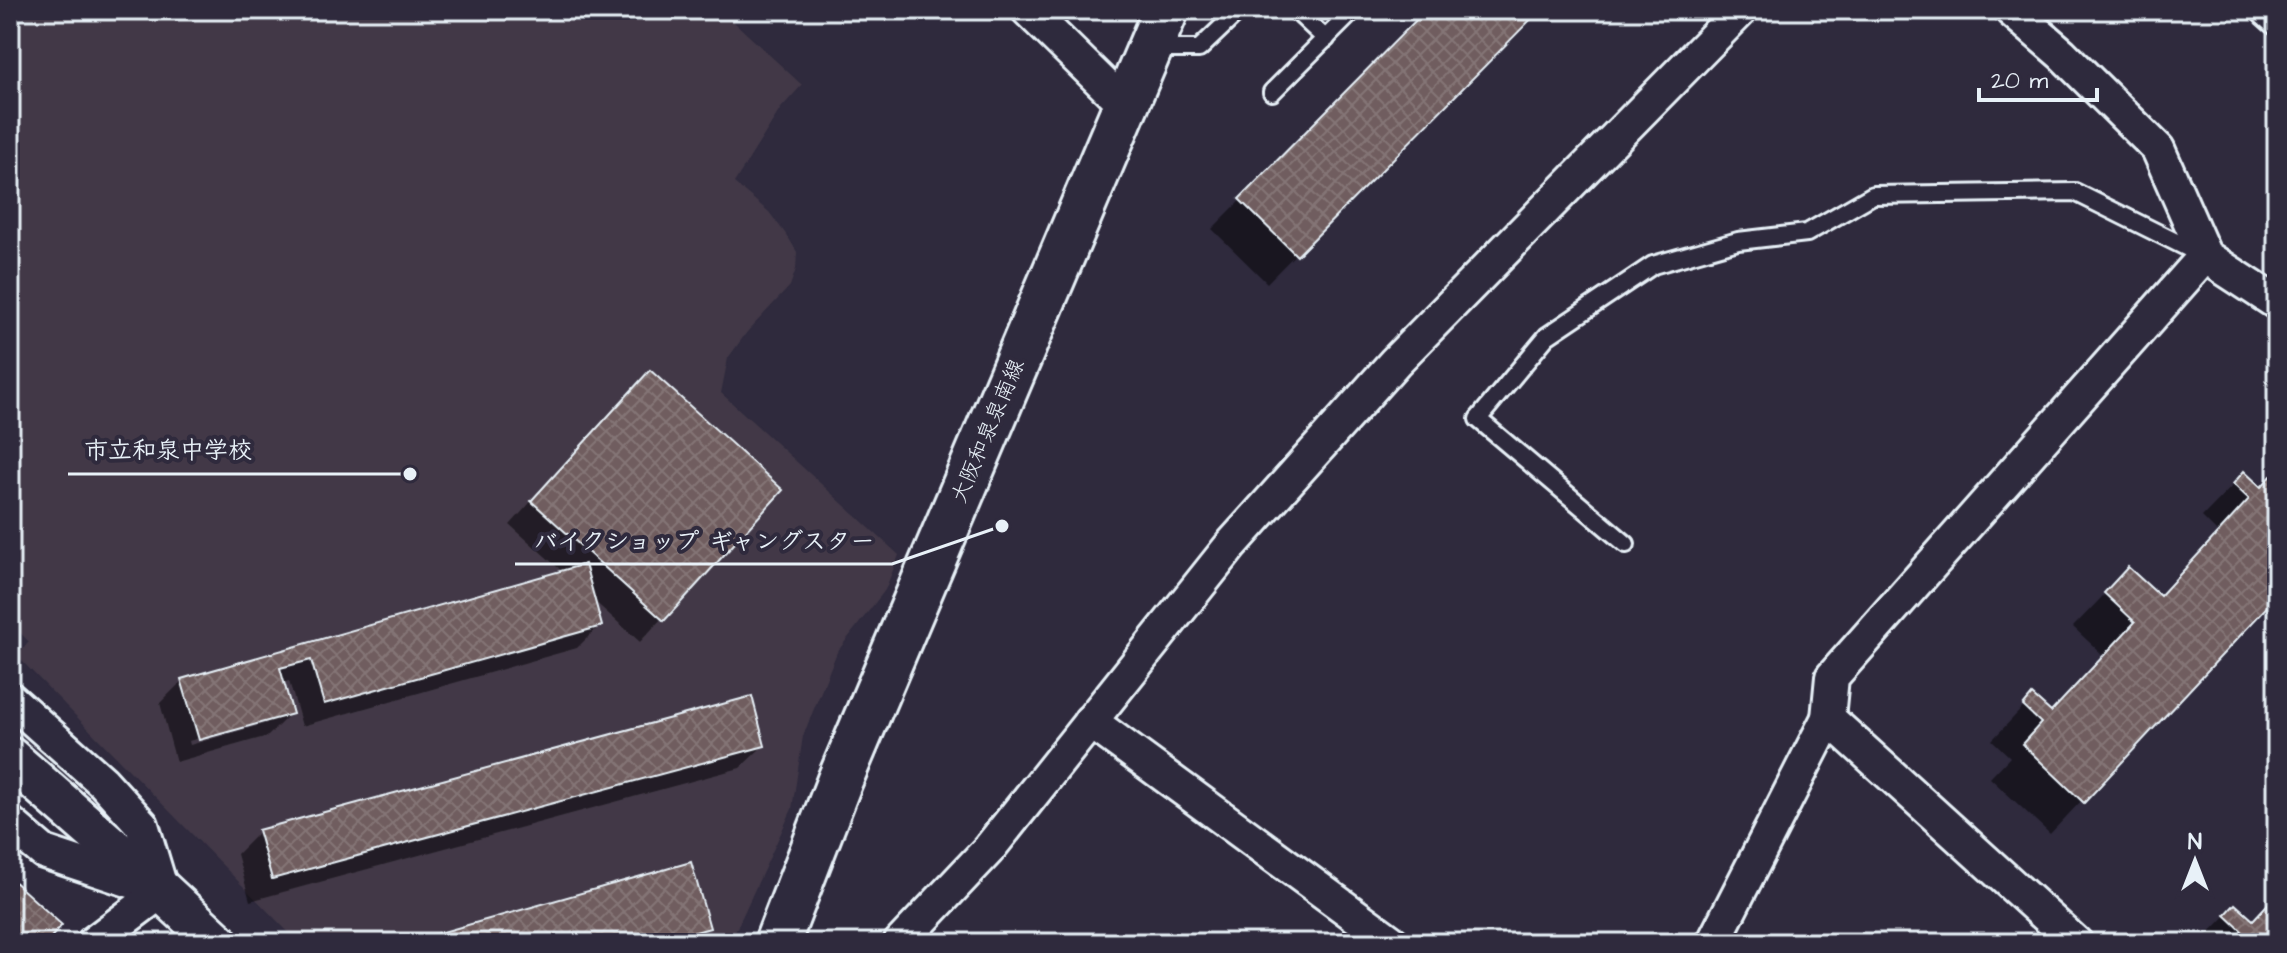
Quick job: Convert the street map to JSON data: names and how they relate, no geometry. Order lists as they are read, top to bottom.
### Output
{
  "streets": {
    "main road": ["大阪和泉泉南線"]
  },
  "places": ["市立和泉中学校", "バイクショップ ギャングスター"],
  "scale_bar": "20 m",
  "north": "top"
}
